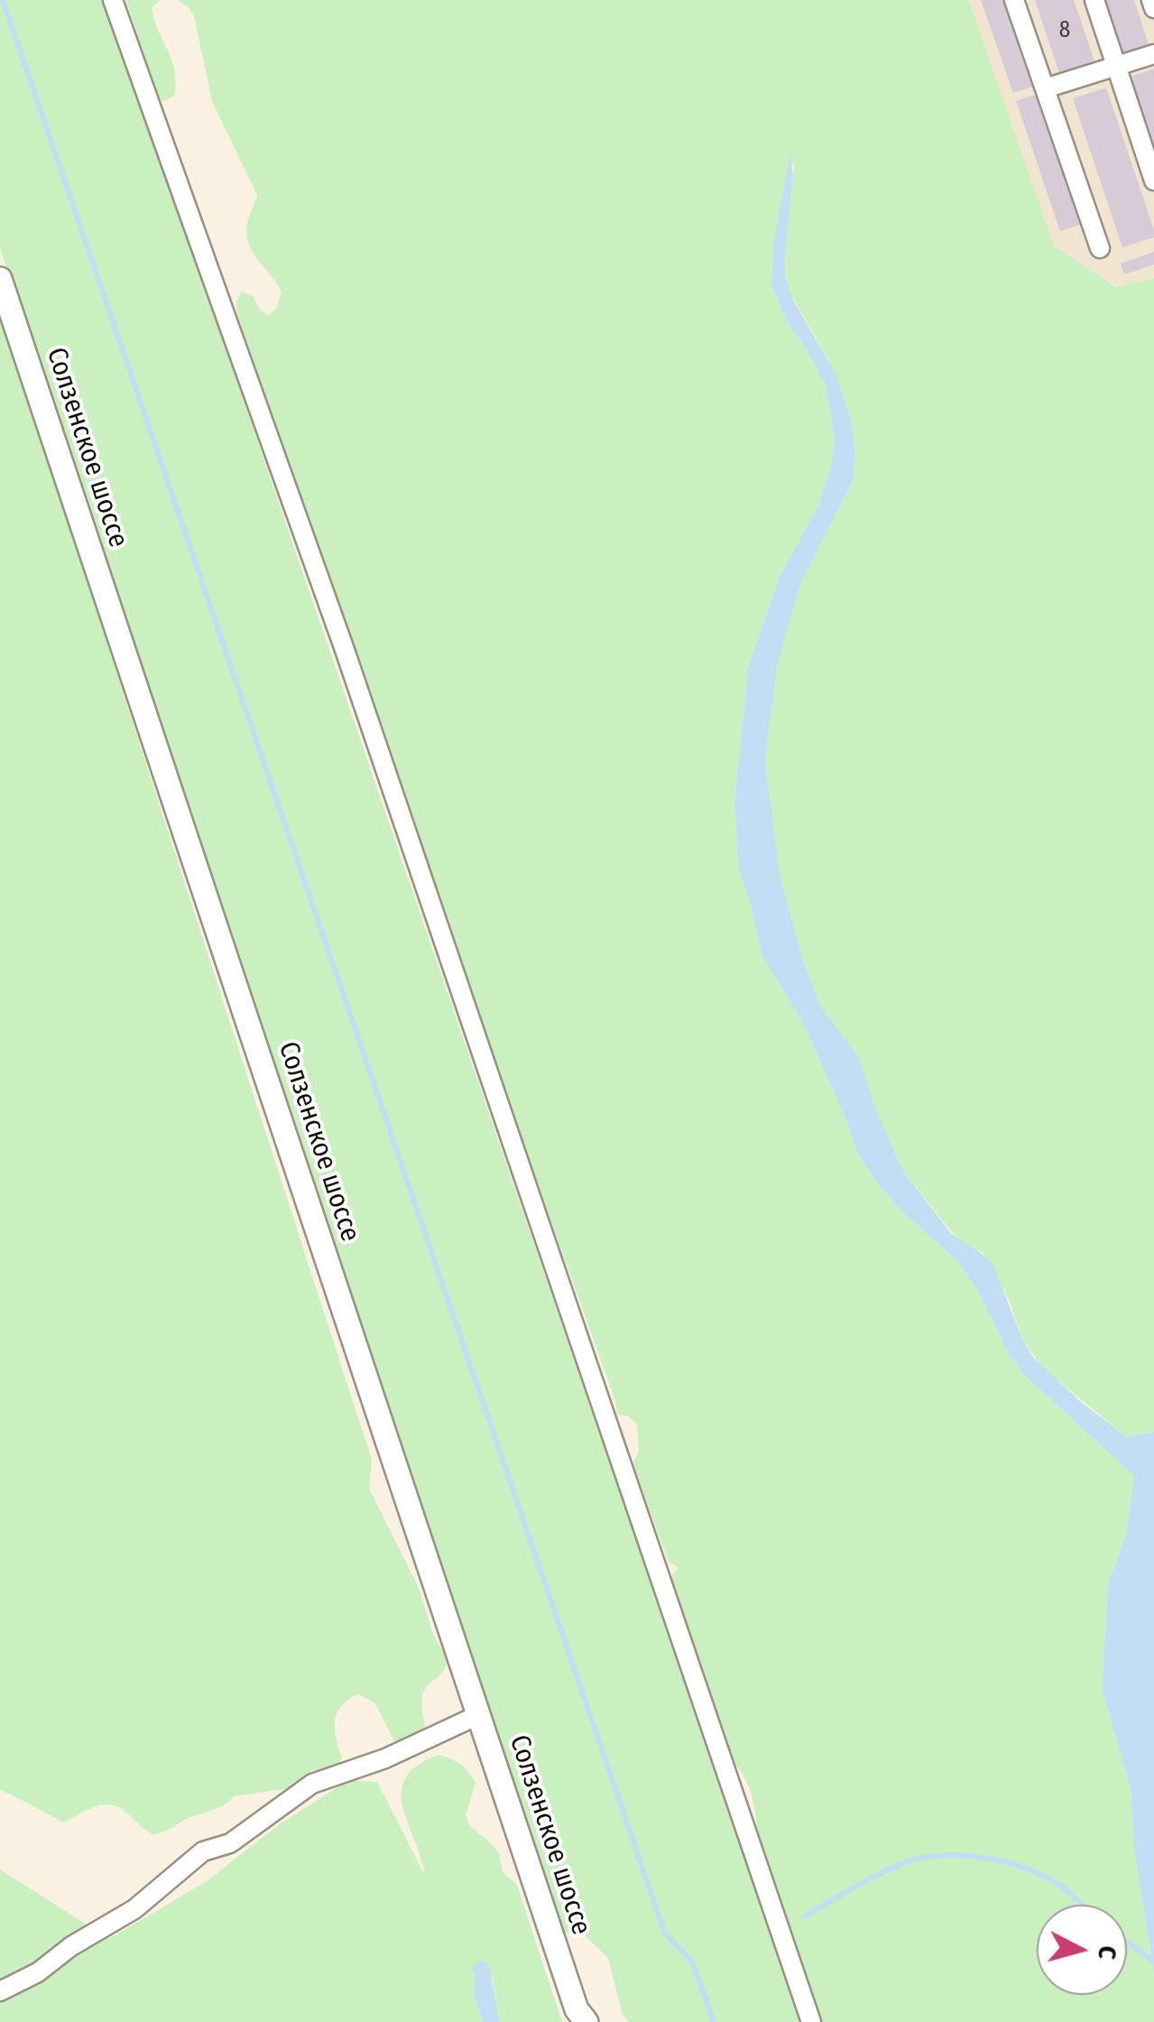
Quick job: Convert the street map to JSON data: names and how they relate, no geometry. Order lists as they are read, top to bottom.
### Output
{
  "streets": {
    "main road": ["Солзенское шоссе"]
  },
  "house_numbers": ["8"],
  "north": "right"
}
